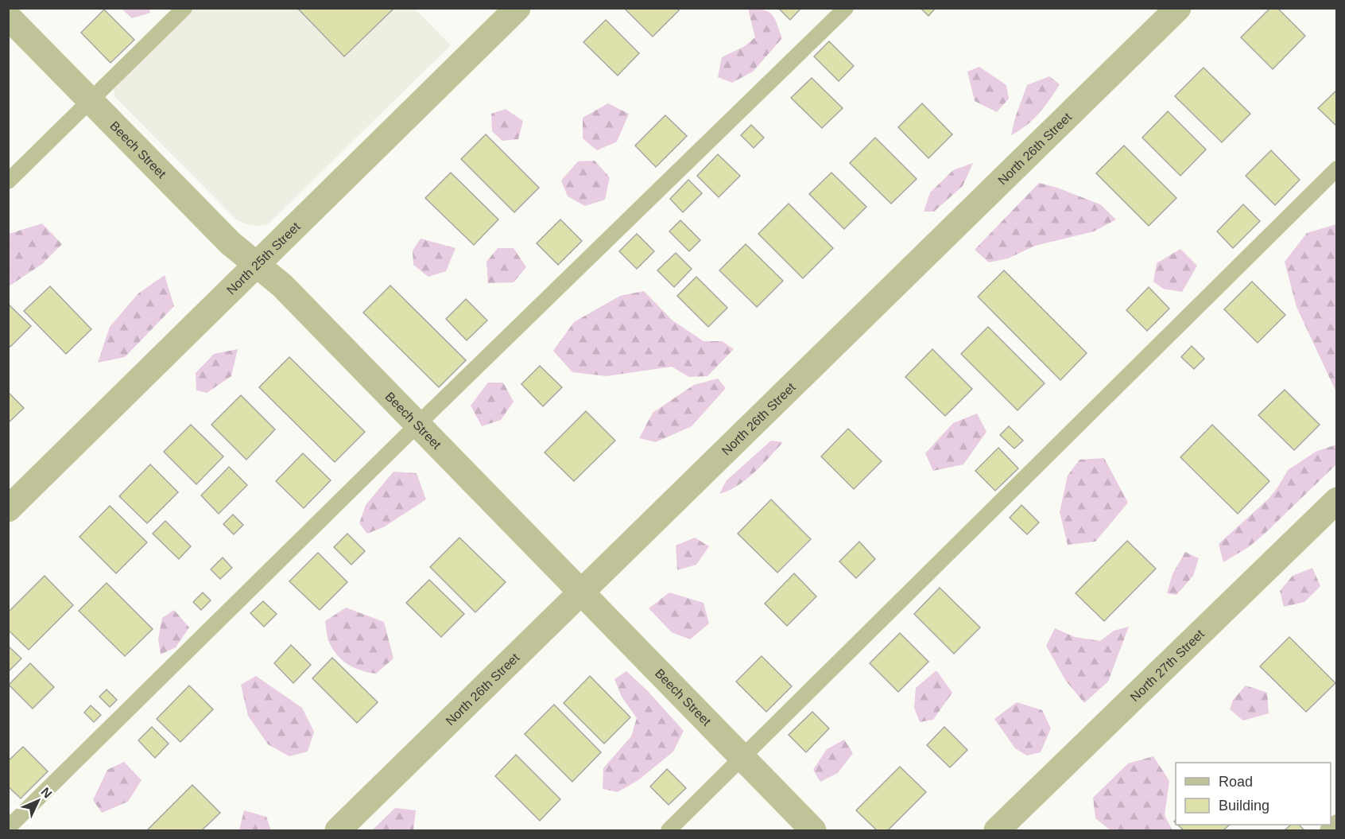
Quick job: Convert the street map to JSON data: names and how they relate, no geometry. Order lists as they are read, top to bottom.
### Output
{
  "streets": {
    "street": [
      "North 26th Street",
      "Beech Street",
      "North 25th Street",
      "North 27th Street"
    ]
  },
  "crossings": [
    ["North 26th Street", "Beech Street"],
    ["Beech Street", "North 25th Street"]
  ],
  "legend": ["Road", "Building"],
  "north": "top right"
}
